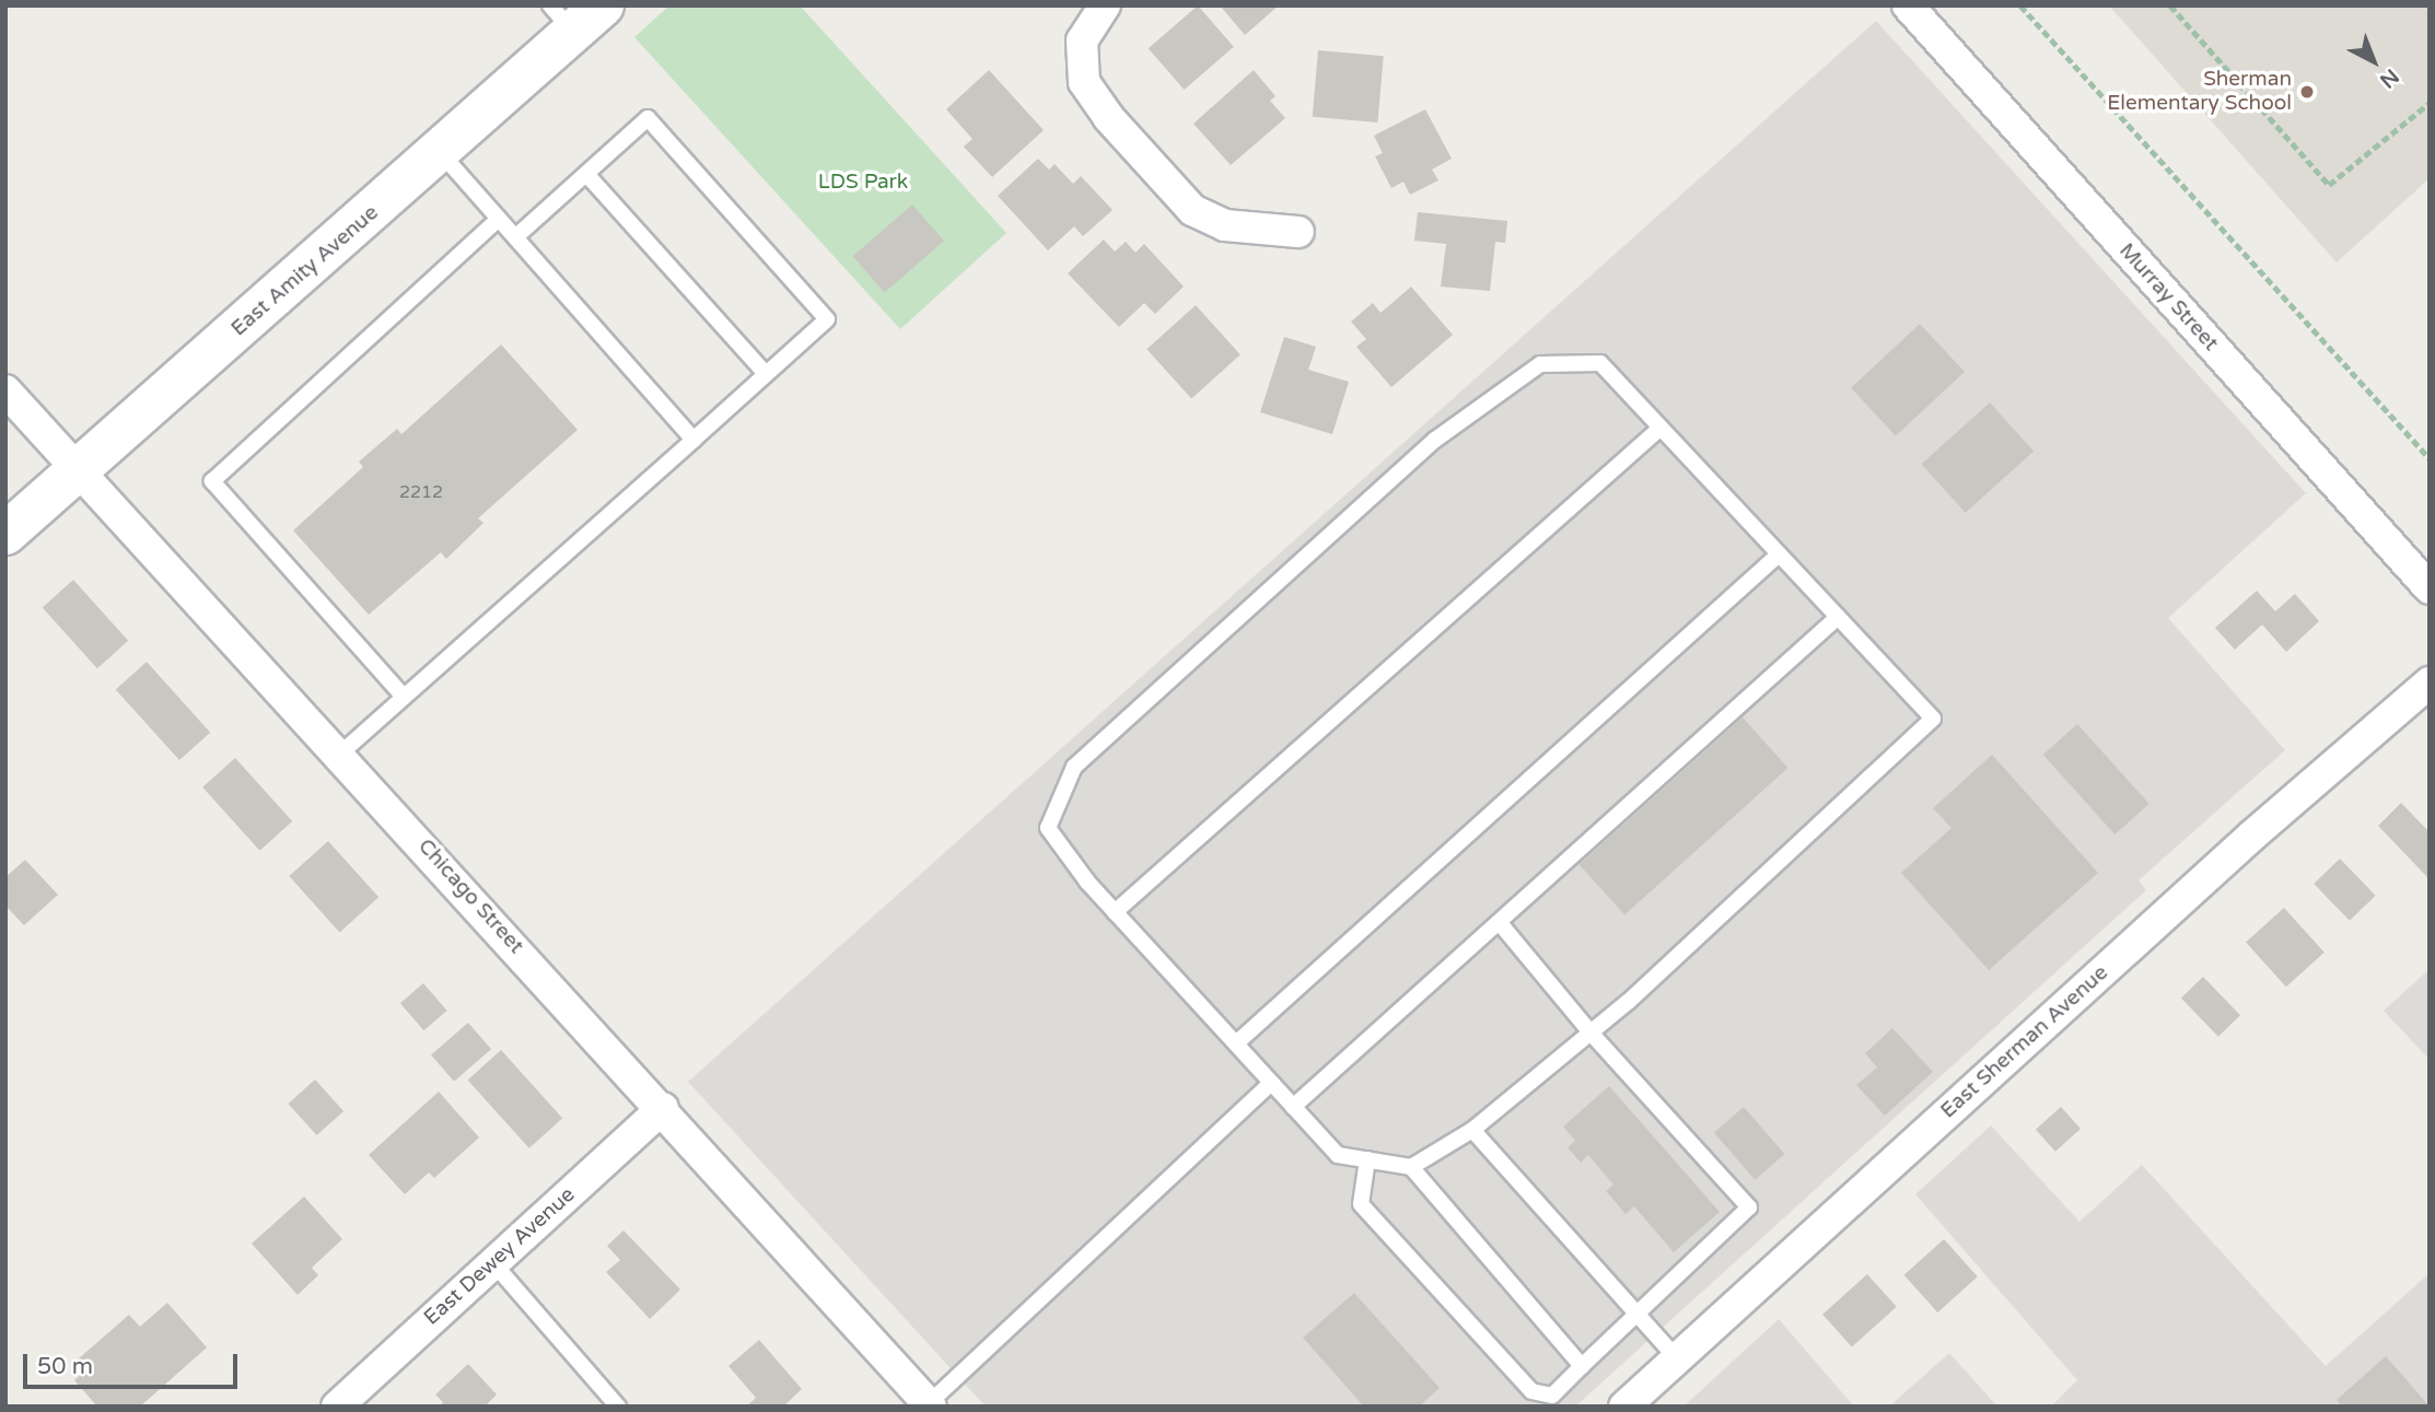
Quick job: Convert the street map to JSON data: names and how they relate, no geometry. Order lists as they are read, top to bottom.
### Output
{
  "streets": {
    "main road": ["East Amity Avenue"],
    "street": [
      "Murray Street",
      "Chicago Street",
      "East Sherman Avenue",
      "East Dewey Avenue"
    ]
  },
  "crossings": [
    ["East Amity Avenue", "Chicago Street"],
    ["Chicago Street", "East Dewey Avenue"]
  ],
  "parks": ["LDS Park"],
  "places": ["Sherman Elementary School"],
  "house_numbers": ["2212"],
  "scale_bar": "50 m",
  "north": "bottom right"
}
